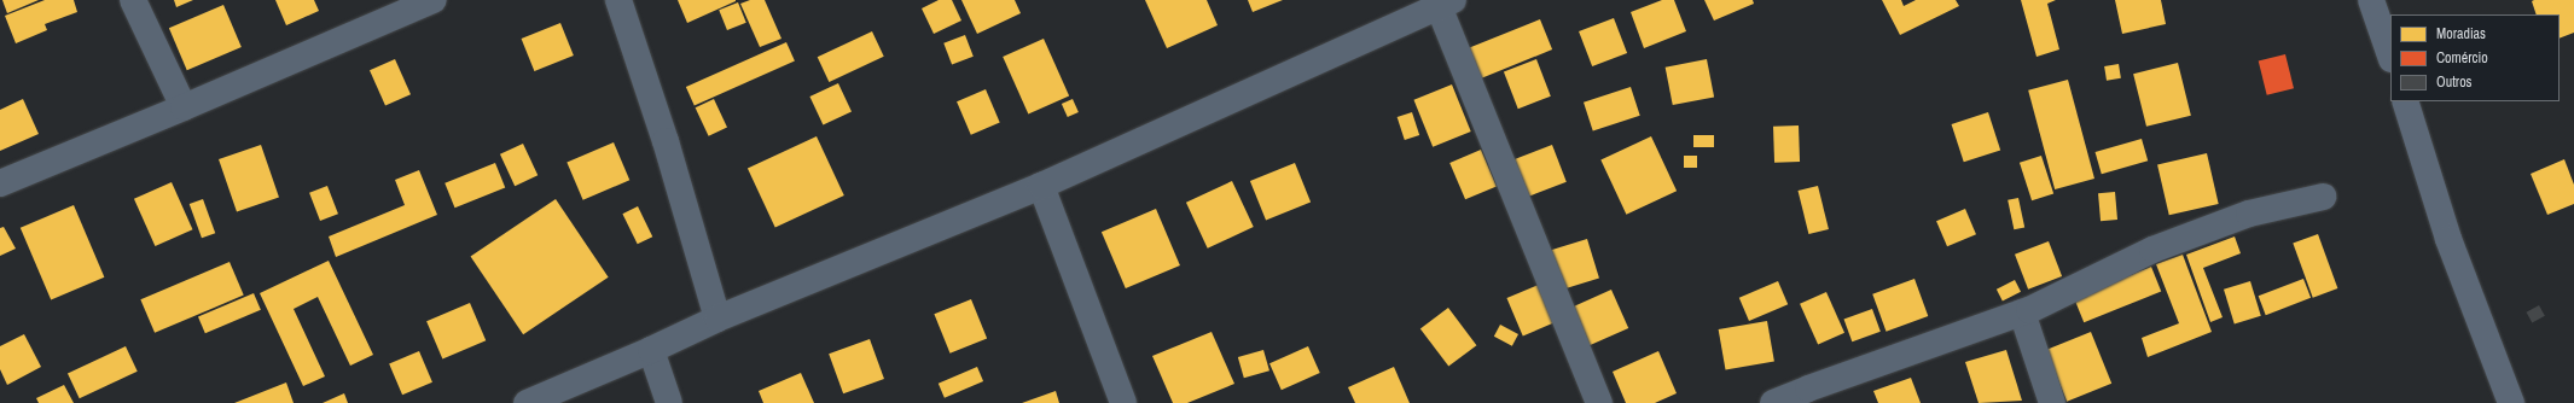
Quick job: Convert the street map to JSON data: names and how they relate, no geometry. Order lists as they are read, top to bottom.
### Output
{
  "legend": ["Moradias", "Comércio", "Outros"]
}
